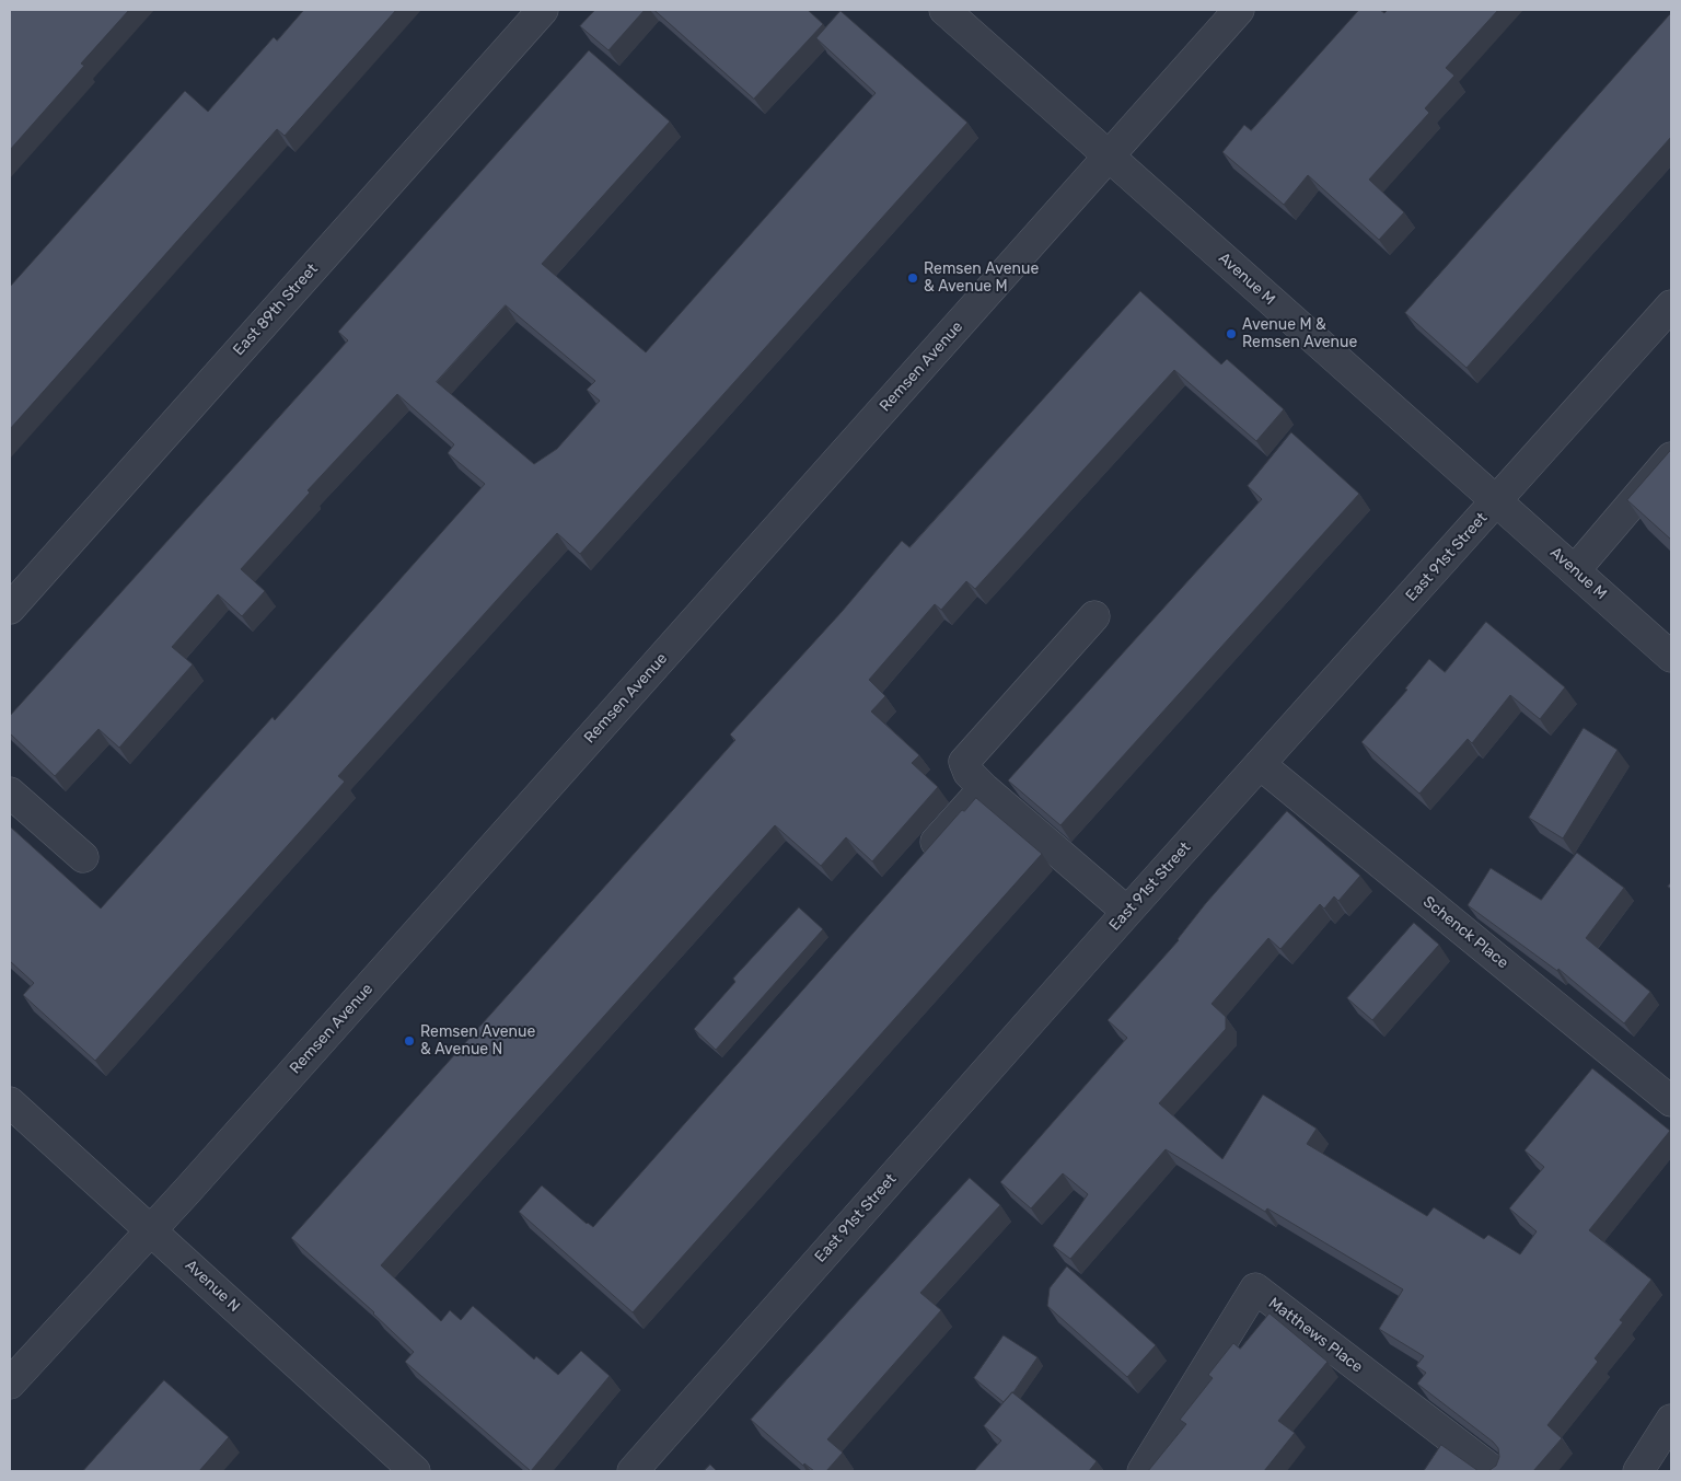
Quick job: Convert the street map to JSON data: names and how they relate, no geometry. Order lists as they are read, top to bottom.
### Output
{
  "streets": {
    "street": [
      "Avenue M",
      "East 89th Street",
      "Remsen Avenue",
      "East 91st Street",
      "Schenck Place",
      "Avenue N",
      "Matthews Place"
    ]
  },
  "crossings": [
    ["Avenue M", "Remsen Avenue"],
    ["Avenue M", "East 91st Street"],
    ["Remsen Avenue", "Avenue N"],
    ["East 91st Street", "Schenck Place"]
  ],
  "places": ["Remsen Avenue & Avenue M", "Avenue M & Remsen Avenue", "Remsen Avenue & Avenue N"]
}
